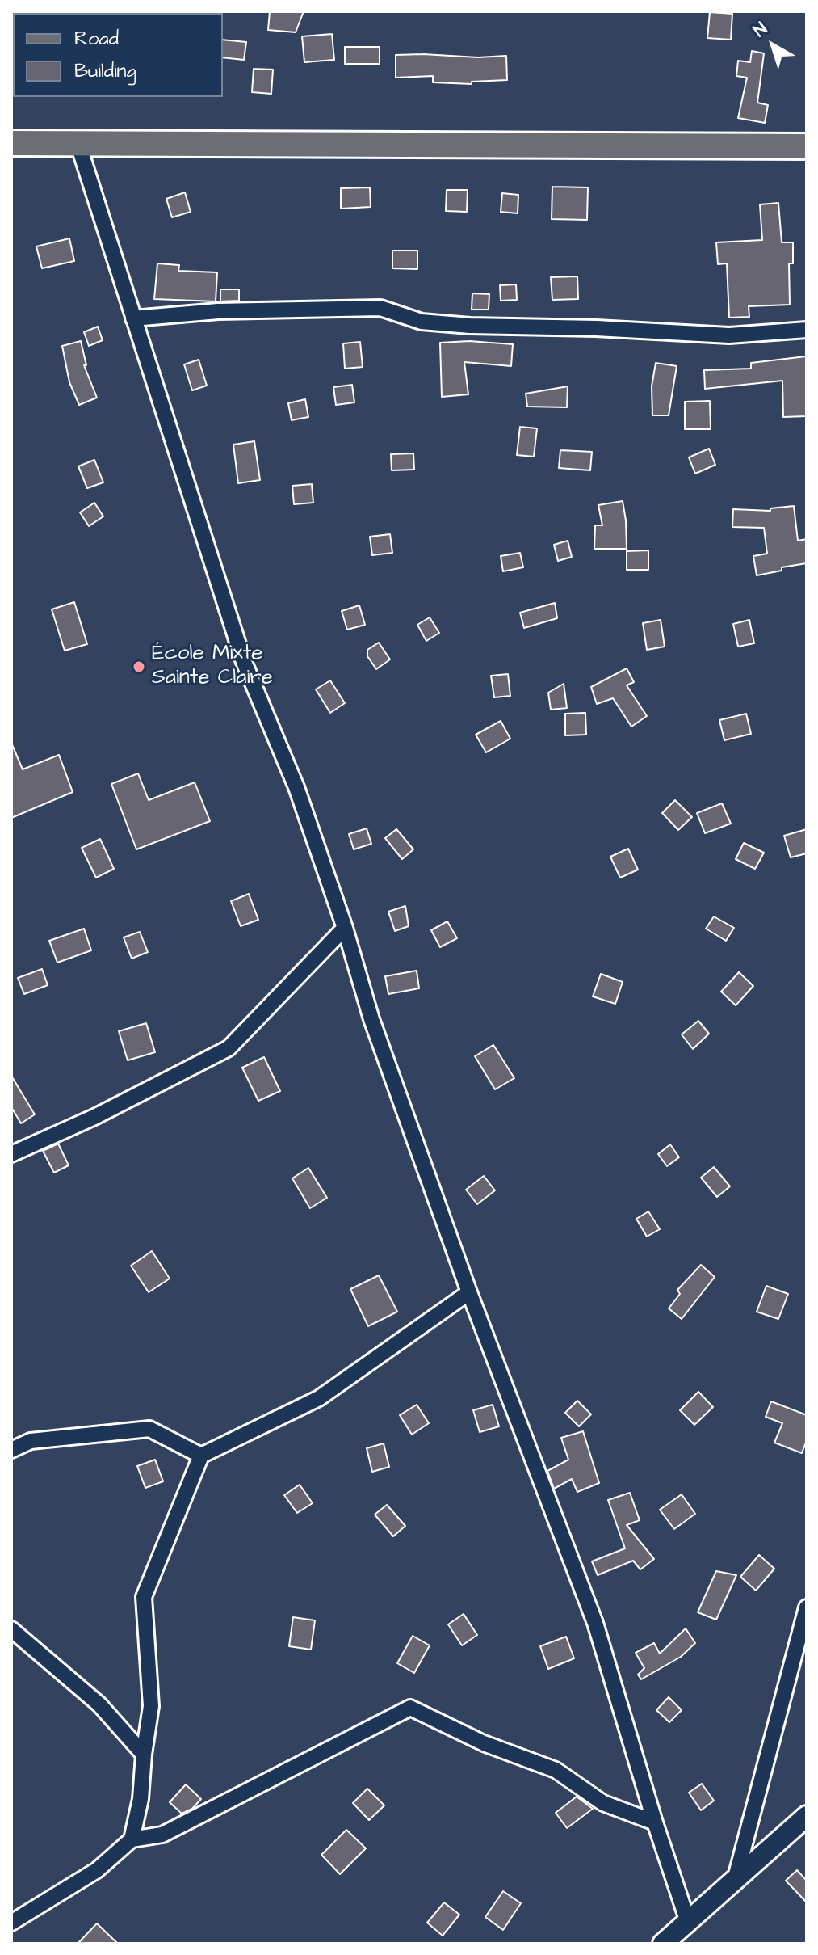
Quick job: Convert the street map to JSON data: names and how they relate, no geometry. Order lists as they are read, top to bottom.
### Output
{
  "places": ["École Mixte Sainte Claire"],
  "legend": ["Road", "Building"],
  "north": "top left"
}
